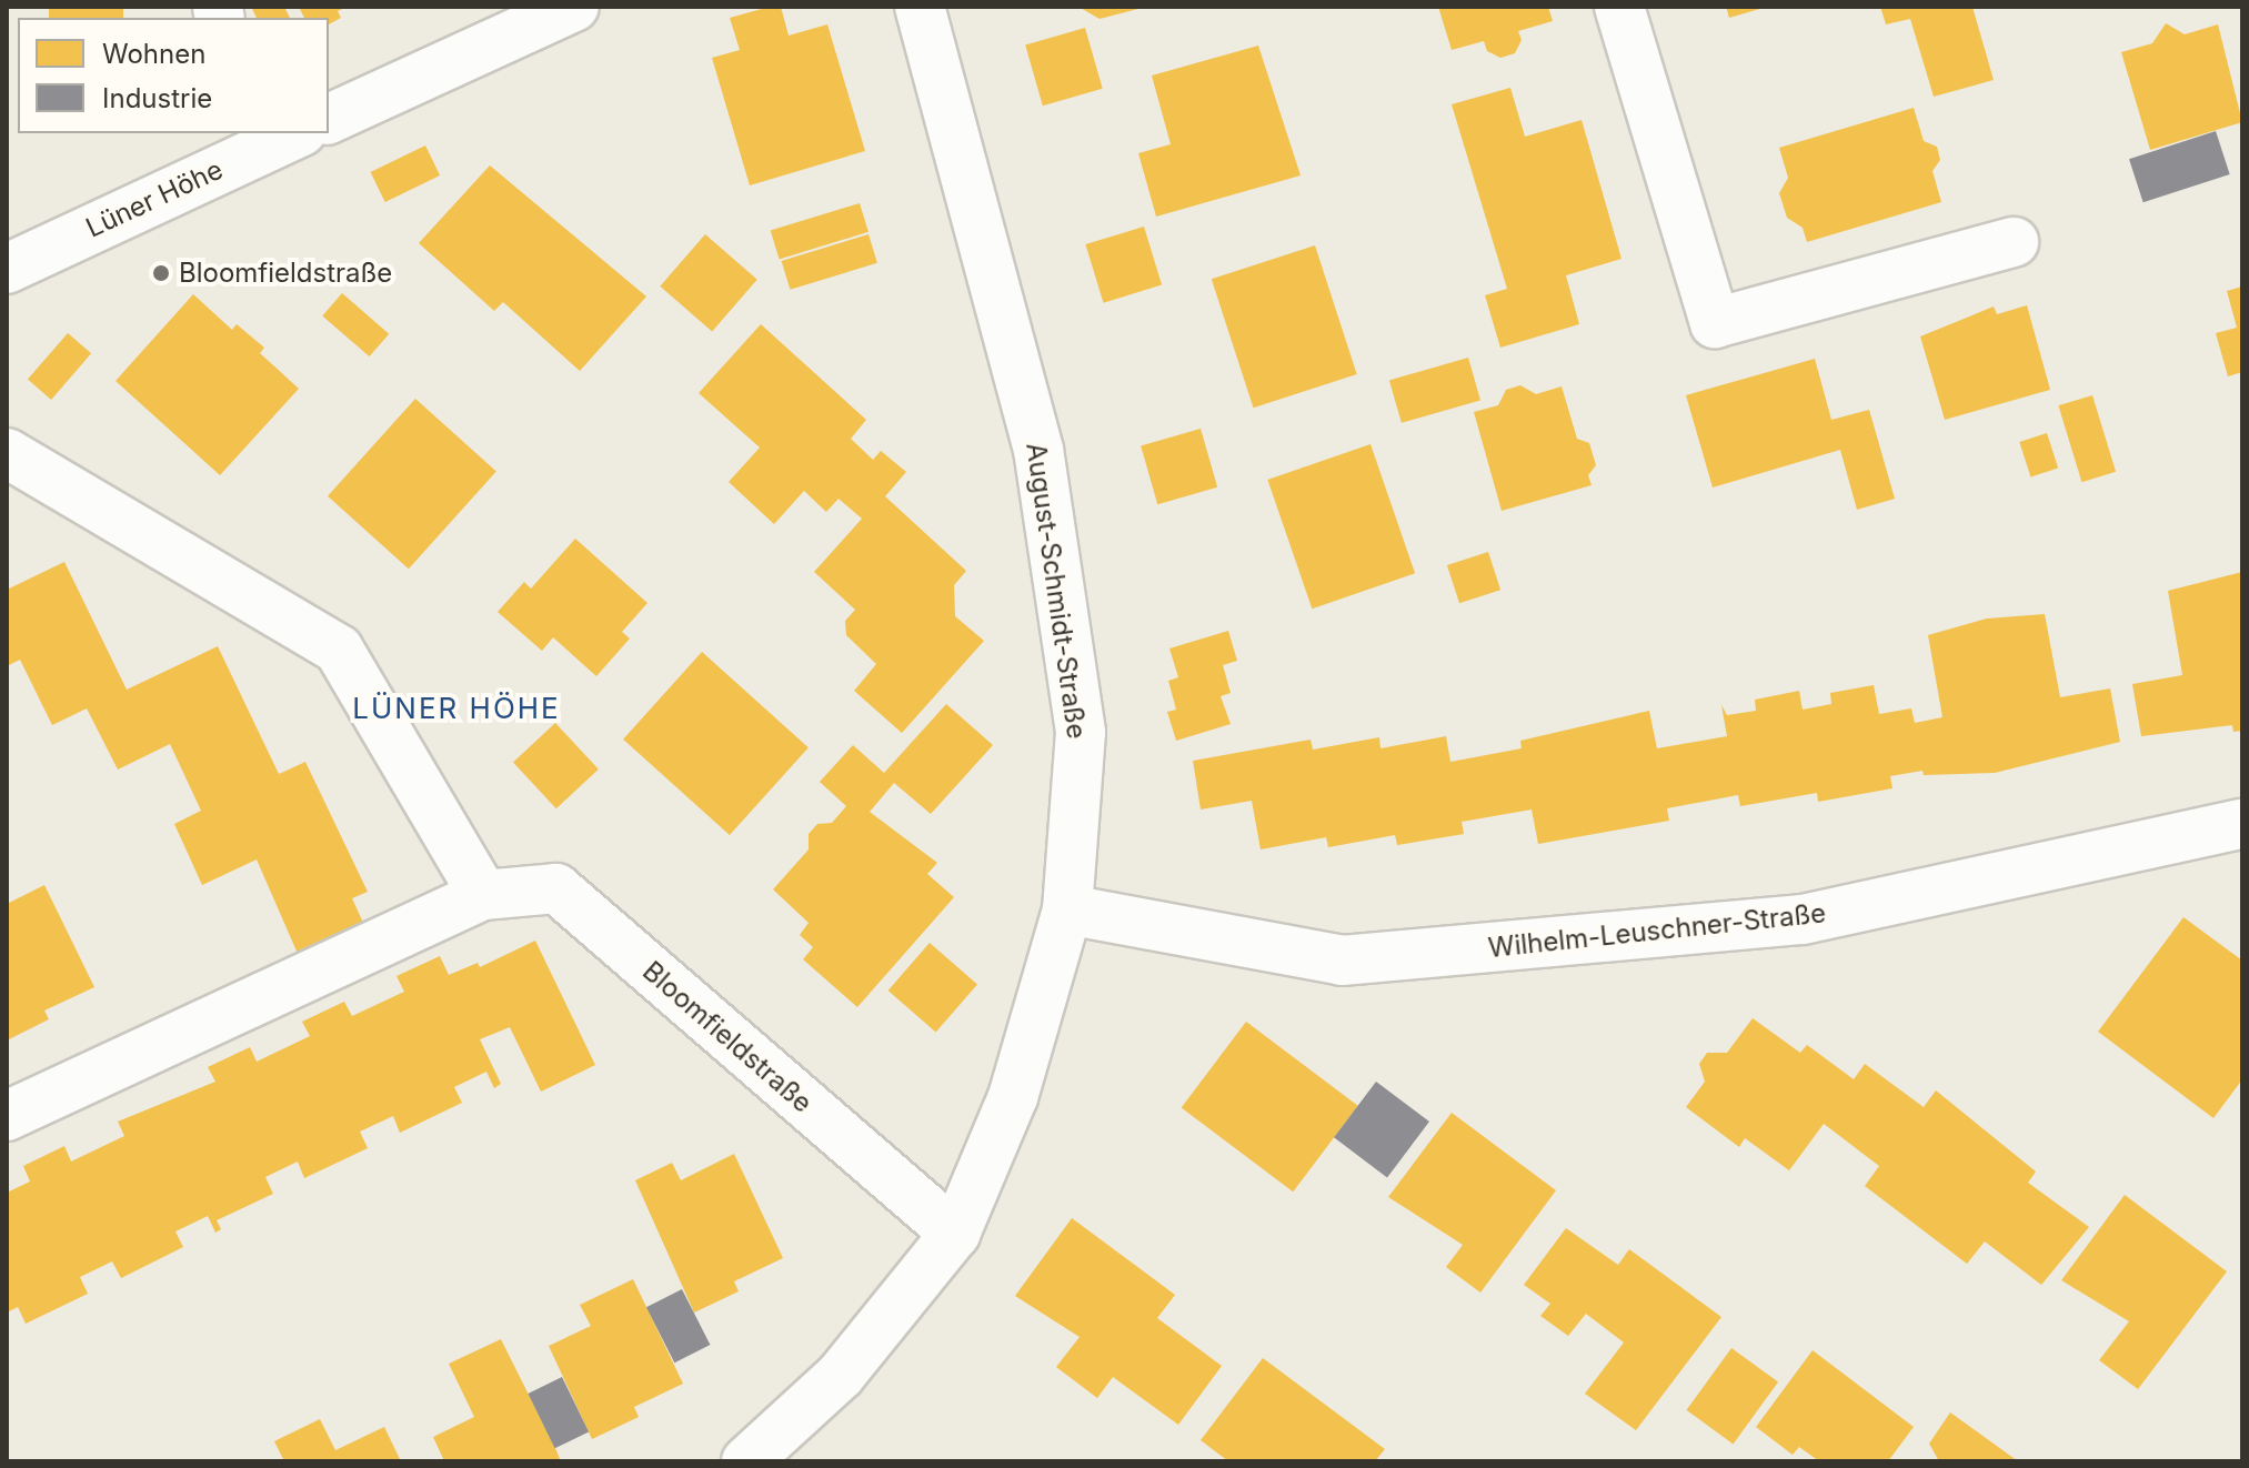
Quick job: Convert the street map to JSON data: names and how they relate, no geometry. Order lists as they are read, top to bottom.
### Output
{
  "streets": {
    "street": [
      "Lüner Höhe",
      "August-Schmidt-Straße",
      "Wilhelm-Leuschner-Straße",
      "Bloomfieldstraße"
    ]
  },
  "crossings": [
    ["August-Schmidt-Straße", "Wilhelm-Leuschner-Straße"],
    ["August-Schmidt-Straße", "Bloomfieldstraße"]
  ],
  "districts": ["LÜNER HÖHE"],
  "places": ["Bloomfieldstraße"],
  "legend": ["Wohnen", "Industrie"]
}
